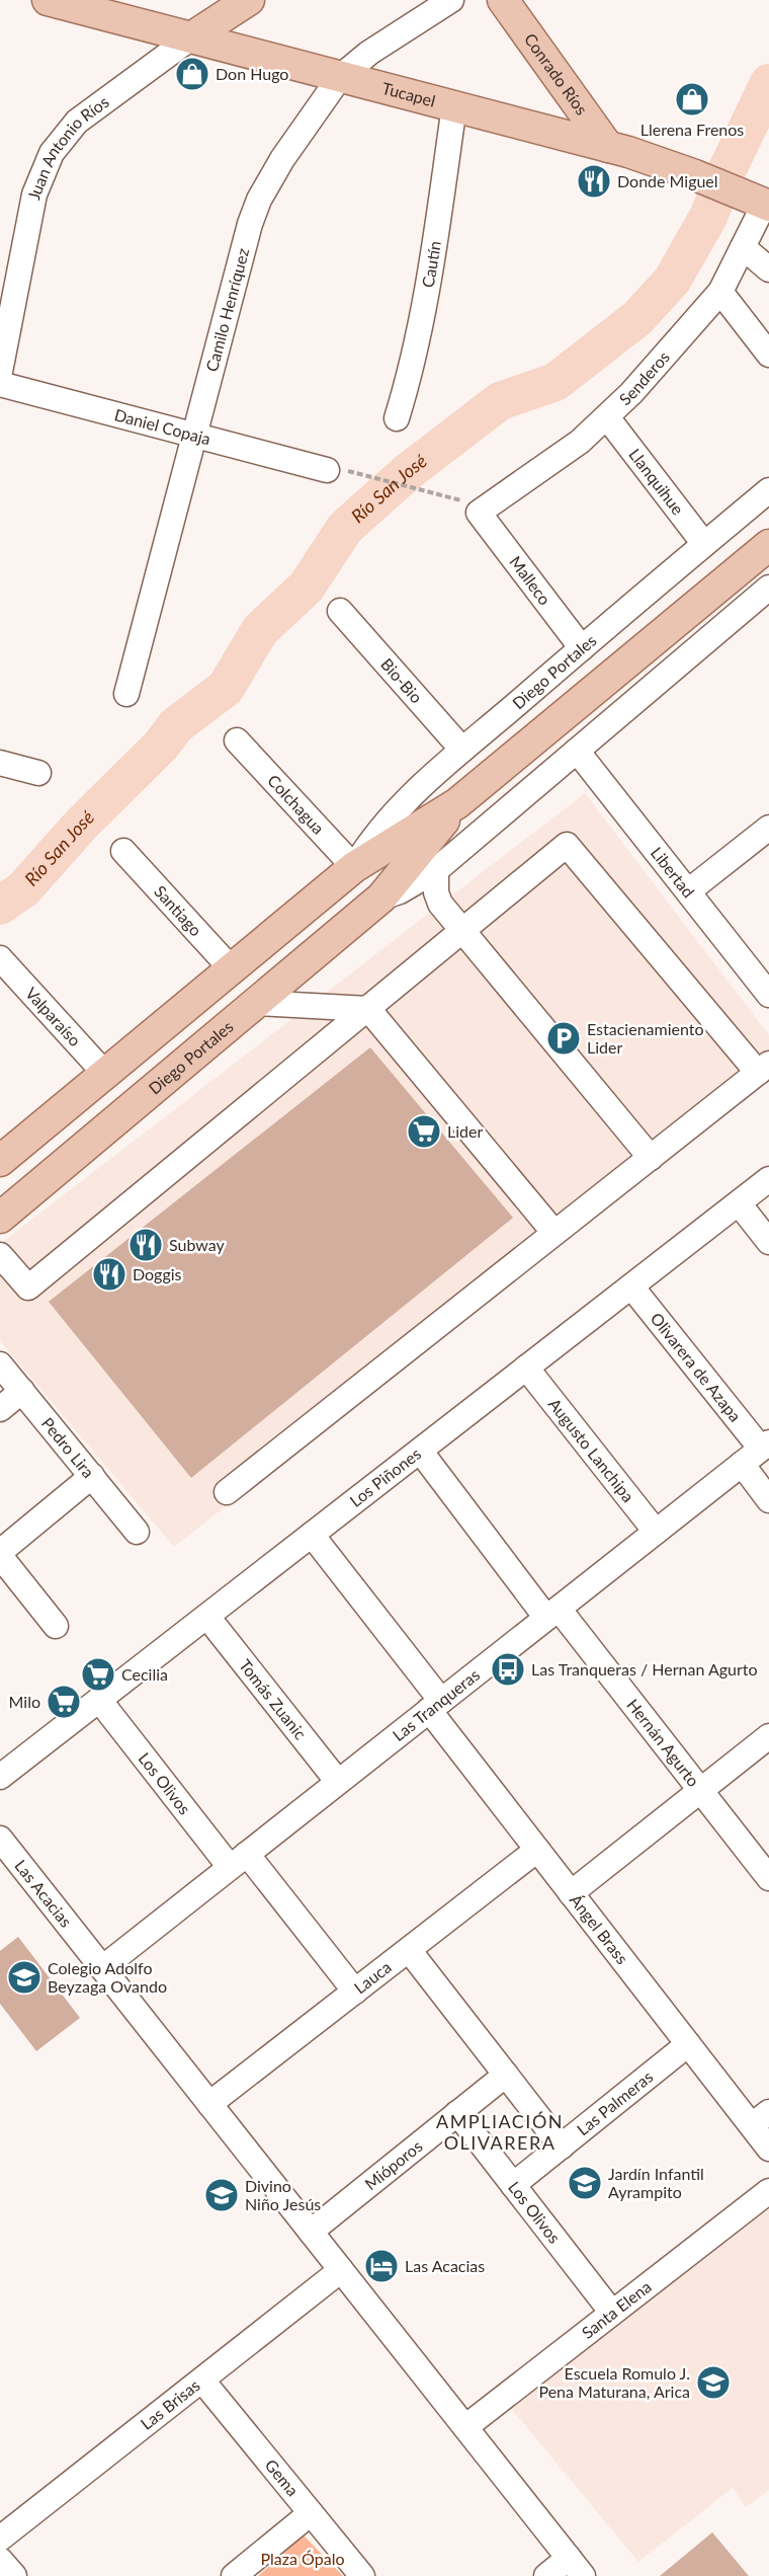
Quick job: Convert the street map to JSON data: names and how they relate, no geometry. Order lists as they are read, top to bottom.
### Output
{
  "streets": {
    "main road": [
      "Conrado Ríos",
      "Tucapel",
      "Juan Antonio Ríos",
      "Diego Portales"
    ],
    "street": [
      "Cautín",
      "Camilo Henríquez",
      "Senderos",
      "Daniel Copaja",
      "Llanquihue",
      "Malleco",
      "Bio-Bio",
      "Colchagua",
      "Libertad",
      "Santiago",
      "Valparaíso",
      "Olivarera de Azapa",
      "Pedro Lira",
      "Augusto Lanchipa",
      "Los Piñones",
      "Tomás Zuanic",
      "Las Tranqueras",
      "Hernán Agurto",
      "Los Olivos",
      "Las Acacias",
      "Ángel Brass",
      "Lauca",
      "Las Palmeras",
      "Mióporos",
      "Santa Elena",
      "Las Brisas",
      "Gema"
    ]
  },
  "crossings": [
    ["Conrado Ríos", "Tucapel"],
    ["Tucapel", "Juan Antonio Ríos"],
    ["Tucapel", "Cautín"],
    ["Tucapel", "Camilo Henríquez"],
    ["Tucapel", "Senderos"],
    ["Camilo Henríquez", "Daniel Copaja"],
    ["Senderos", "Llanquihue"],
    ["Senderos", "Malleco"],
    ["Llanquihue", "Diego Portales"],
    ["Malleco", "Diego Portales"],
    ["Diego Portales", "Bio-Bio"],
    ["Diego Portales", "Colchagua"],
    ["Diego Portales", "Libertad"],
    ["Diego Portales", "Santiago"],
    ["Diego Portales", "Valparaíso"],
    ["Olivarera de Azapa", "Los Piñones"],
    ["Olivarera de Azapa", "Las Tranqueras"],
    ["Augusto Lanchipa", "Los Piñones"],
    ["Augusto Lanchipa", "Las Tranqueras"],
    ["Los Piñones", "Tomás Zuanic"],
    ["Los Piñones", "Hernán Agurto"],
    ["Los Piñones", "Los Olivos"],
    ["Los Piñones", "Ángel Brass"],
    ["Tomás Zuanic", "Las Tranqueras"],
    ["Las Tranqueras", "Hernán Agurto"],
    ["Las Tranqueras", "Los Olivos"],
    ["Las Tranqueras", "Las Acacias"],
    ["Las Tranqueras", "Ángel Brass"],
    ["Los Olivos", "Lauca"],
    ["Los Olivos", "Las Palmeras"],
    ["Los Olivos", "Mióporos"],
    ["Los Olivos", "Santa Elena"],
    ["Las Acacias", "Lauca"],
    ["Las Acacias", "Mióporos"],
    ["Las Acacias", "Santa Elena"],
    ["Las Acacias", "Las Brisas"],
    ["Ángel Brass", "Lauca"],
    ["Ángel Brass", "Las Palmeras"],
    ["Las Brisas", "Gema"]
  ],
  "districts": ["AMPLIACIÓN OLIVARERA"],
  "water": ["Río San José"],
  "parks": ["Plaza Ópalo"],
  "places": {
    "shop": ["Don Hugo", "Llerena Frenos"],
    "restaurant": ["Donde Miguel", "Subway", "Doggis"],
    "parking": ["Estacienamiento Lider"],
    "supermarket": ["Lider", "Cecilia", "Milo"],
    "bus stop": ["Las Tranqueras / Hernan Agurto"],
    "school or university": [
      "Colegio Adolfo Beyzaga Ovando",
      "Jardín Infantil Ayrampito",
      "Divino Niño Jesús",
      "Escuela Romulo J. Pena Maturana, Arica"
    ],
    "hotel": ["Las Acacias"]
  }
}
